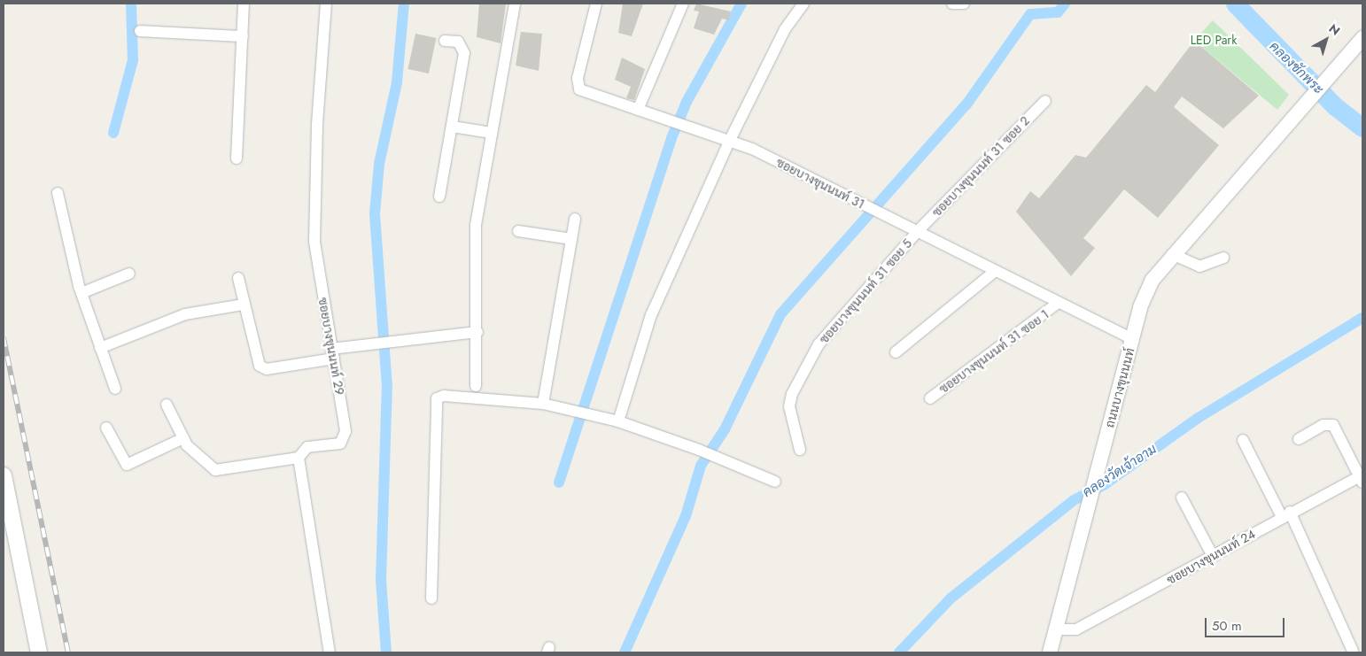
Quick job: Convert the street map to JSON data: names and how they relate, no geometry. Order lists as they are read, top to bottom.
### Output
{
  "streets": {
    "street": [
      "ซอยบางขุนนนท์ 31 ซอย 2",
      "ซอยบางขุนนนท์ 31",
      "ซอยบางขุนนนท์ 31 ซอย 5",
      "ซอยบางขุนนนท์ 29",
      "ซอยบางขุนนนท์ 31 ซอย 1",
      "ถนนบางขุนนนท์",
      "ซอยบางขุนนนท์ 24"
    ]
  },
  "crossings": [
    ["ซอยบางขุนนนท์ 31 ซอย 2", "ซอยบางขุนนนท์ 31"],
    ["ซอยบางขุนนนท์ 31 ซอย 2", "ซอยบางขุนนนท์ 31 ซอย 5"],
    ["ซอยบางขุนนนท์ 31", "ซอยบางขุนนนท์ 31 ซอย 5"],
    ["ซอยบางขุนนนท์ 31", "ซอยบางขุนนนท์ 31 ซอย 1"],
    ["ซอยบางขุนนนท์ 31", "ถนนบางขุนนนท์"],
    ["ถนนบางขุนนนท์", "ซอยบางขุนนนท์ 24"]
  ],
  "water": ["คลองชักพระ", "คลองวัดเจ้าอาม"],
  "parks": ["LED Park"],
  "scale_bar": "50 m",
  "north": "top right"
}
